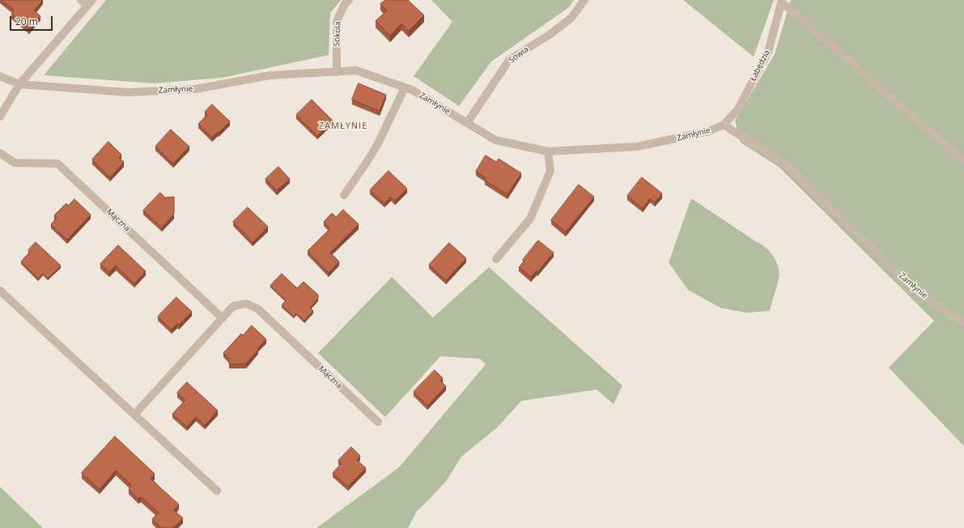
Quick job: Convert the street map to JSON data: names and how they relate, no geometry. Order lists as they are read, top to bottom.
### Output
{
  "streets": {
    "street": [
      "Sokola",
      "Sowia",
      "Łabędzia",
      "Zamłynie",
      "Mączna"
    ]
  },
  "crossings": [
    ["Sokola", "Zamłynie"],
    ["Sowia", "Zamłynie"],
    ["Łabędzia", "Zamłynie"]
  ],
  "districts": ["ZAMŁYNIE"],
  "scale_bar": "20 m"
}
